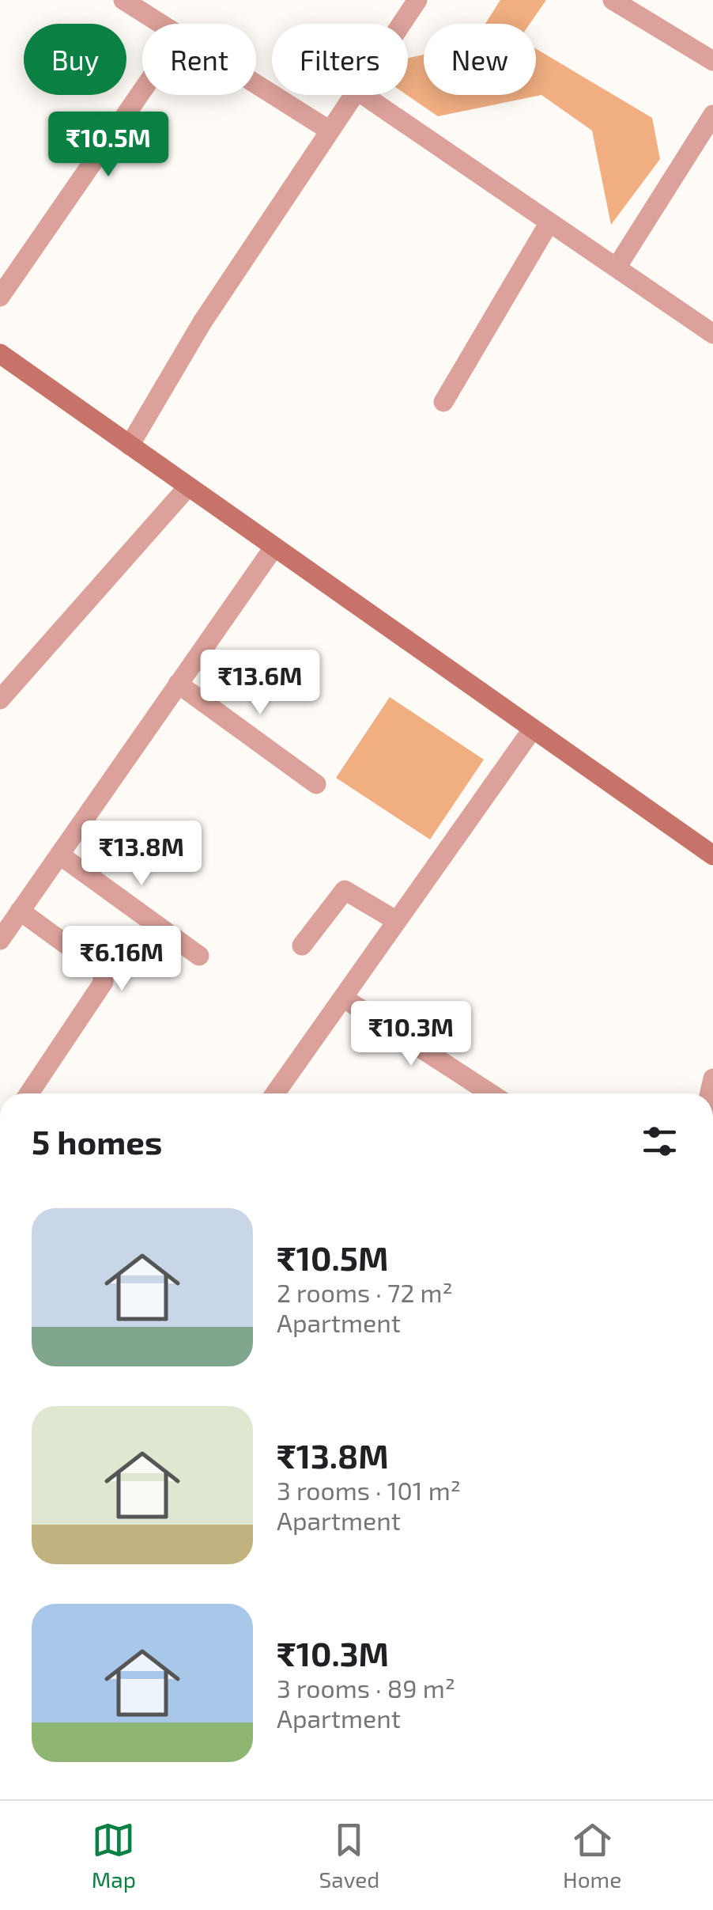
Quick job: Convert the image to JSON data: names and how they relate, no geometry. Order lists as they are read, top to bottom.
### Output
{
  "page": {
    "chip": [
      "Buy",
      "Rent",
      "Filters",
      "New"
    ],
    "price": [
      "₹10.5M",
      "₹13.6M",
      "₹13.8M",
      "₹6.16M",
      "₹10.3M"
    ],
    "heading": "5 homes",
    "list": [
      {
        "name": "₹10.5M",
        "note": "2 rooms · 72 m² · Apartment"
      },
      {
        "name": "₹13.8M",
        "note": "3 rooms · 101 m² · Apartment"
      },
      {
        "name": "₹10.3M",
        "note": "3 rooms · 89 m² · Apartment"
      }
    ],
    "tabs": ["Map", "Saved", "Home"]
  }
}
